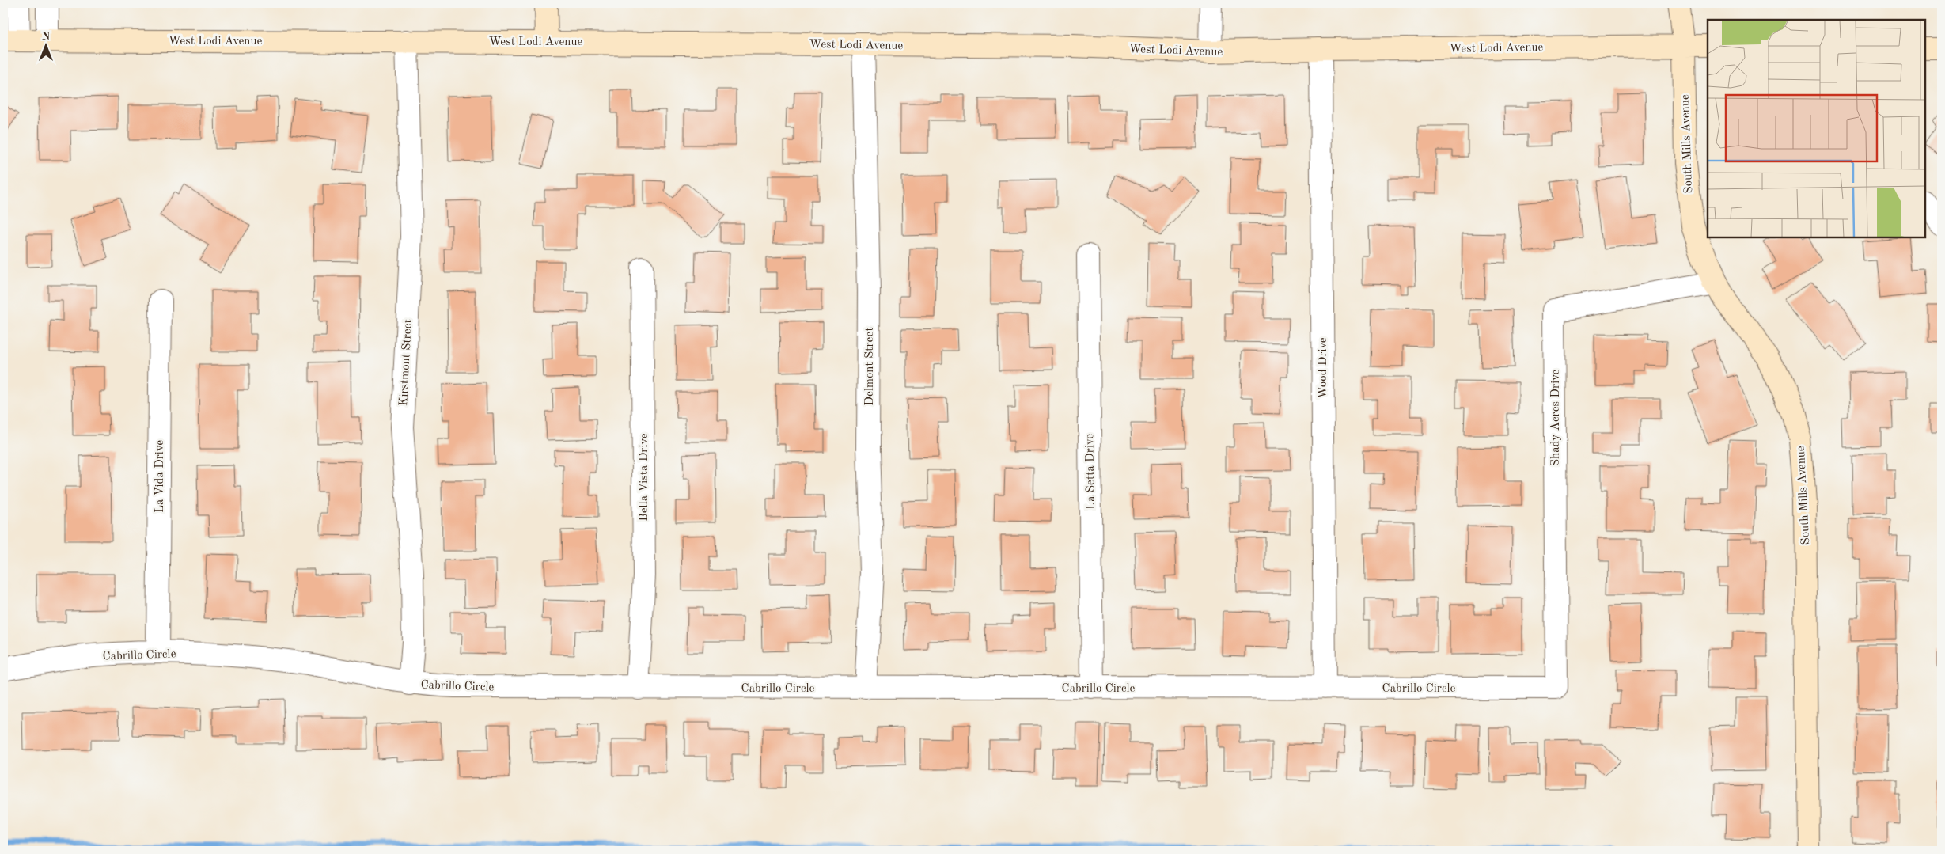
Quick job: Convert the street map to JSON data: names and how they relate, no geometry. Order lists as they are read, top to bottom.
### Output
{
  "streets": {
    "main road": ["West Lodi Avenue", "South Mills Avenue"],
    "street": [
      "Kirstmont Street",
      "Delmont Street",
      "Wood Drive",
      "Shady Acres Drive",
      "La Setta Drive",
      "La Vida Drive",
      "Bella Vista Drive",
      "Cabrillo Circle"
    ]
  },
  "crossings": [
    ["West Lodi Avenue", "South Mills Avenue"],
    ["West Lodi Avenue", "Kirstmont Street"],
    ["West Lodi Avenue", "Delmont Street"],
    ["West Lodi Avenue", "Wood Drive"],
    ["South Mills Avenue", "Shady Acres Drive"],
    ["Kirstmont Street", "Cabrillo Circle"],
    ["Delmont Street", "Cabrillo Circle"],
    ["Wood Drive", "Cabrillo Circle"],
    ["Shady Acres Drive", "Cabrillo Circle"],
    ["La Setta Drive", "Cabrillo Circle"],
    ["La Vida Drive", "Cabrillo Circle"],
    ["Bella Vista Drive", "Cabrillo Circle"]
  ],
  "north": "top"
}
